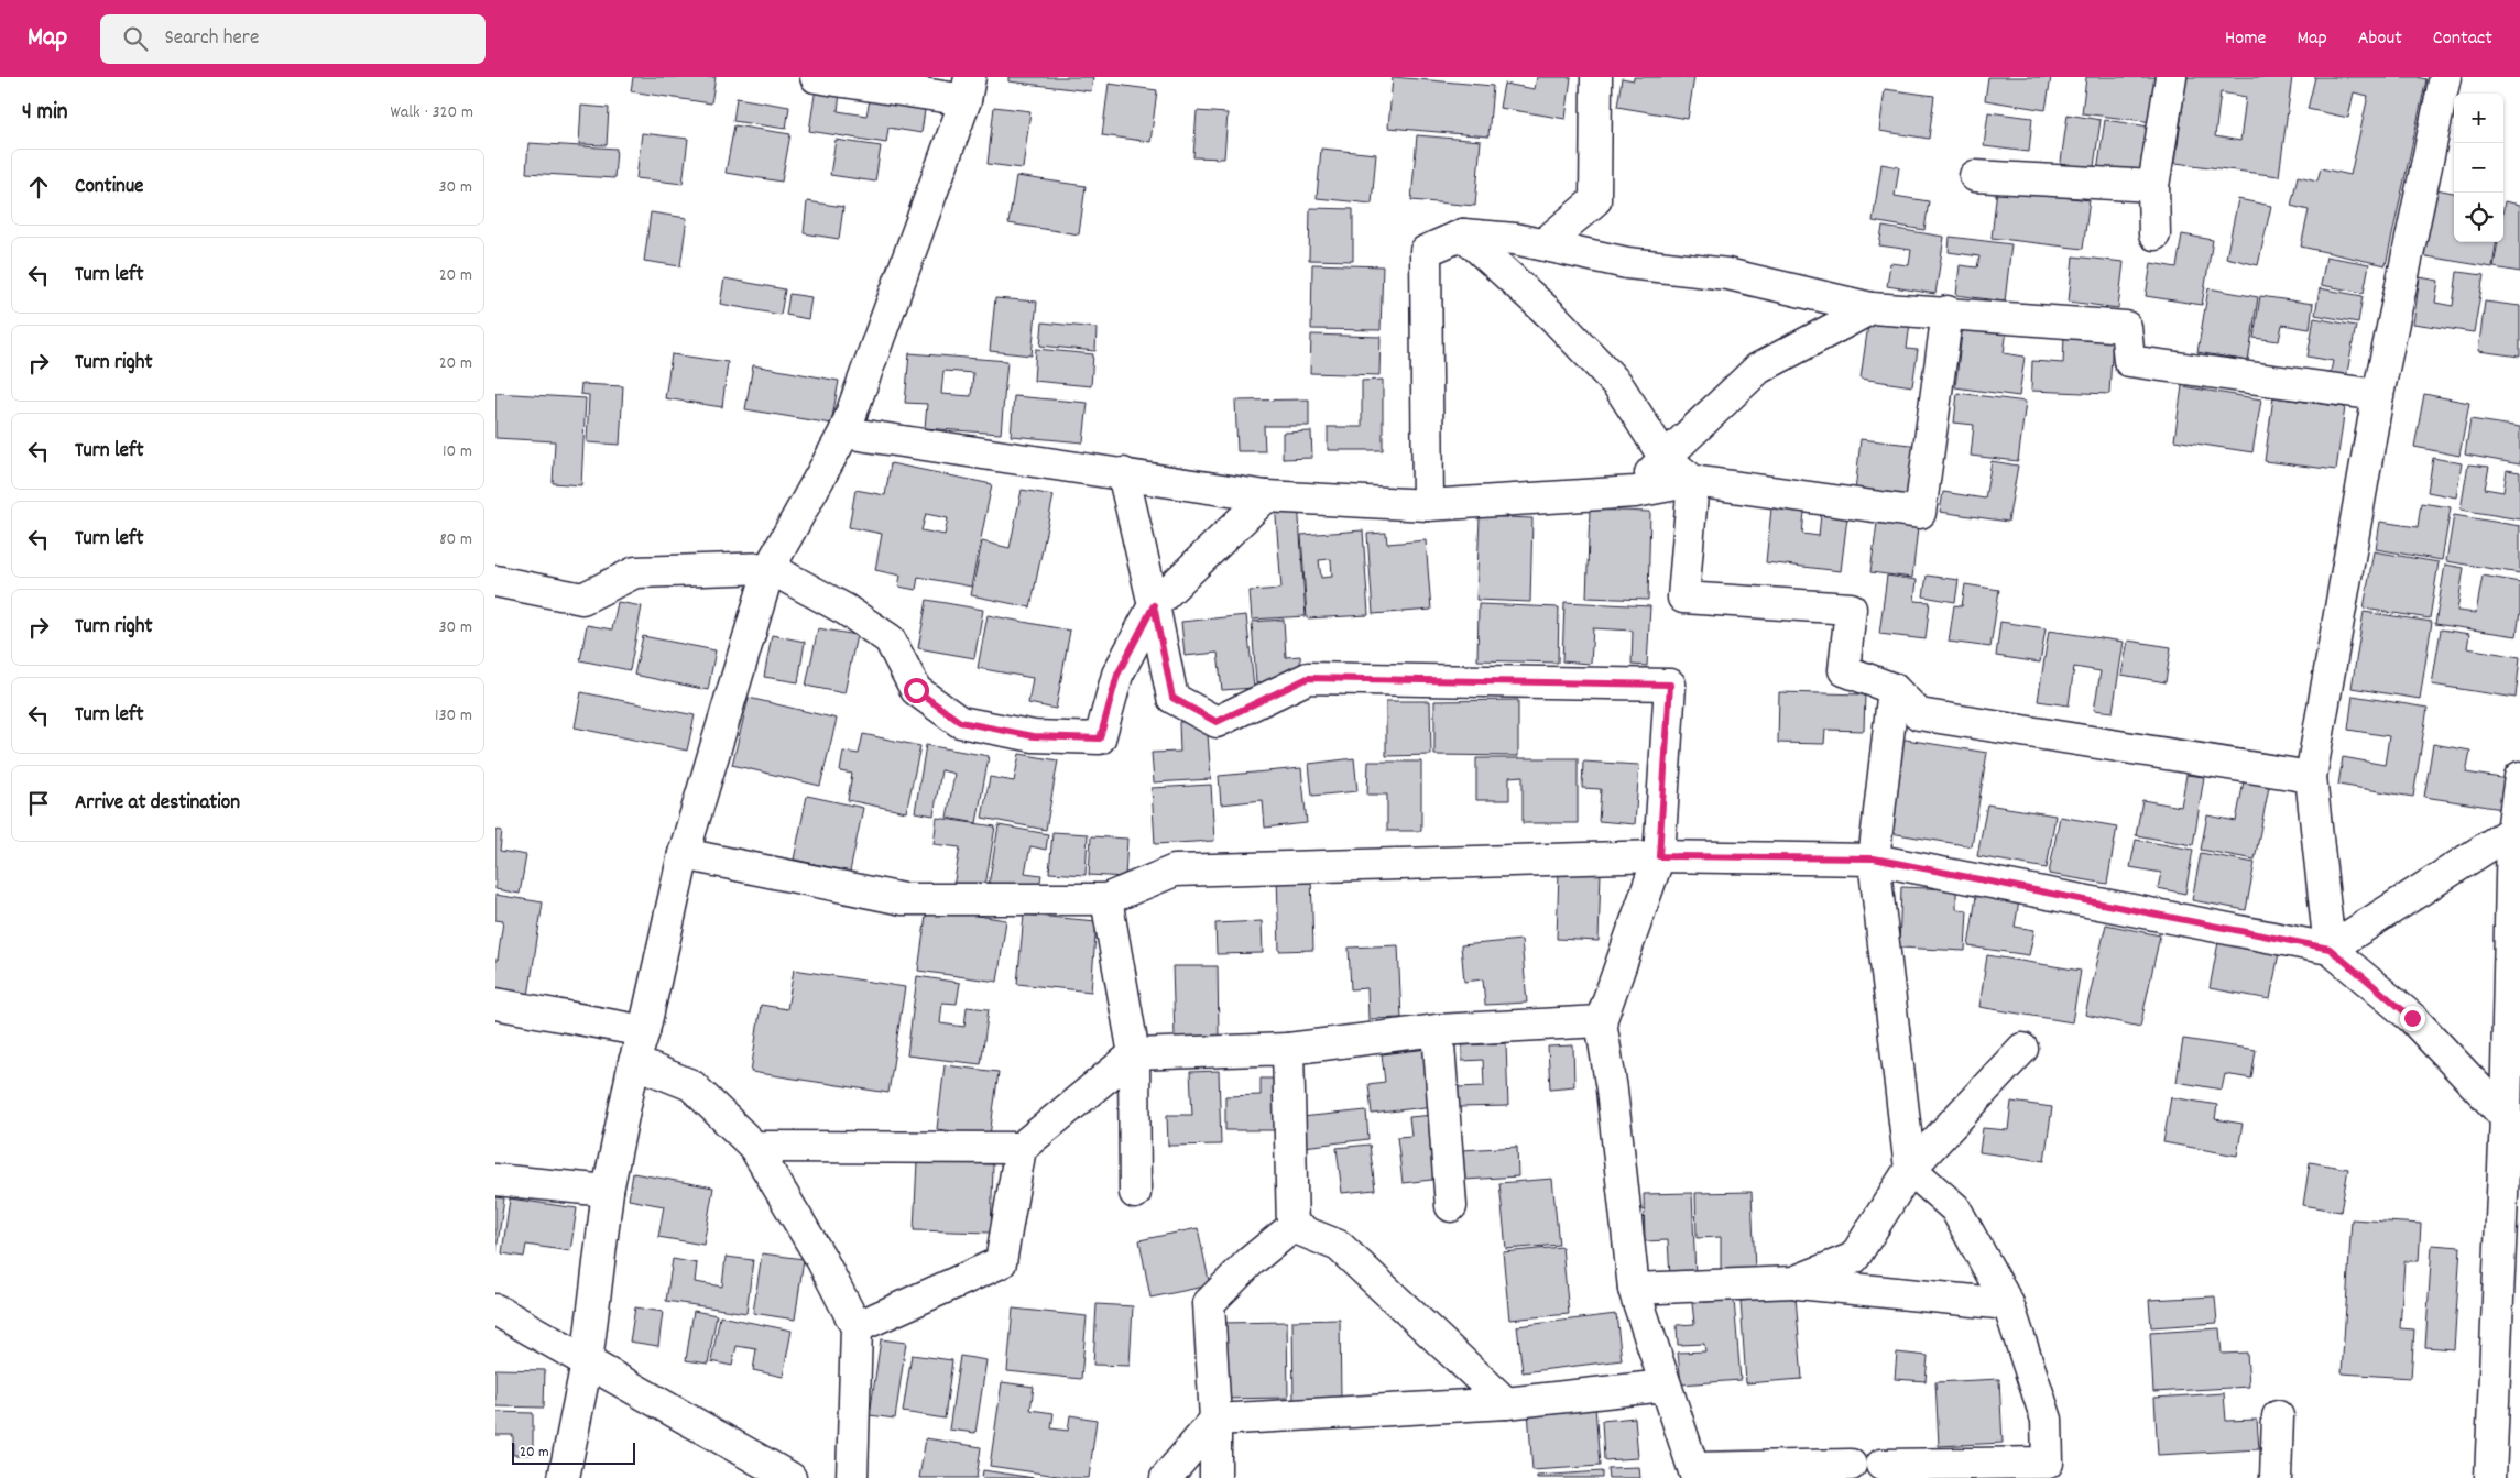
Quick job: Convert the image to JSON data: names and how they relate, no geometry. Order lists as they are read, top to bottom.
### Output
{
  "scale_bar": "20 m",
  "page": {
    "header": "Map",
    "search": "Search here",
    "nav": [
      "Home",
      "Map",
      "About",
      "Contact"
    ],
    "heading": ["4 min", "Walk · 320 m"],
    "map_buttons": ["+", "−"],
    "list": [
      ["Continue", "30 m"],
      ["Turn left", "20 m"],
      ["Turn right", "20 m"],
      ["Turn left", "10 m"],
      ["Turn left", "80 m"],
      ["Turn right", "30 m"],
      ["Turn left", "130 m"],
      "Arrive at destination"
    ],
    "scale": "20 m"
  }
}
